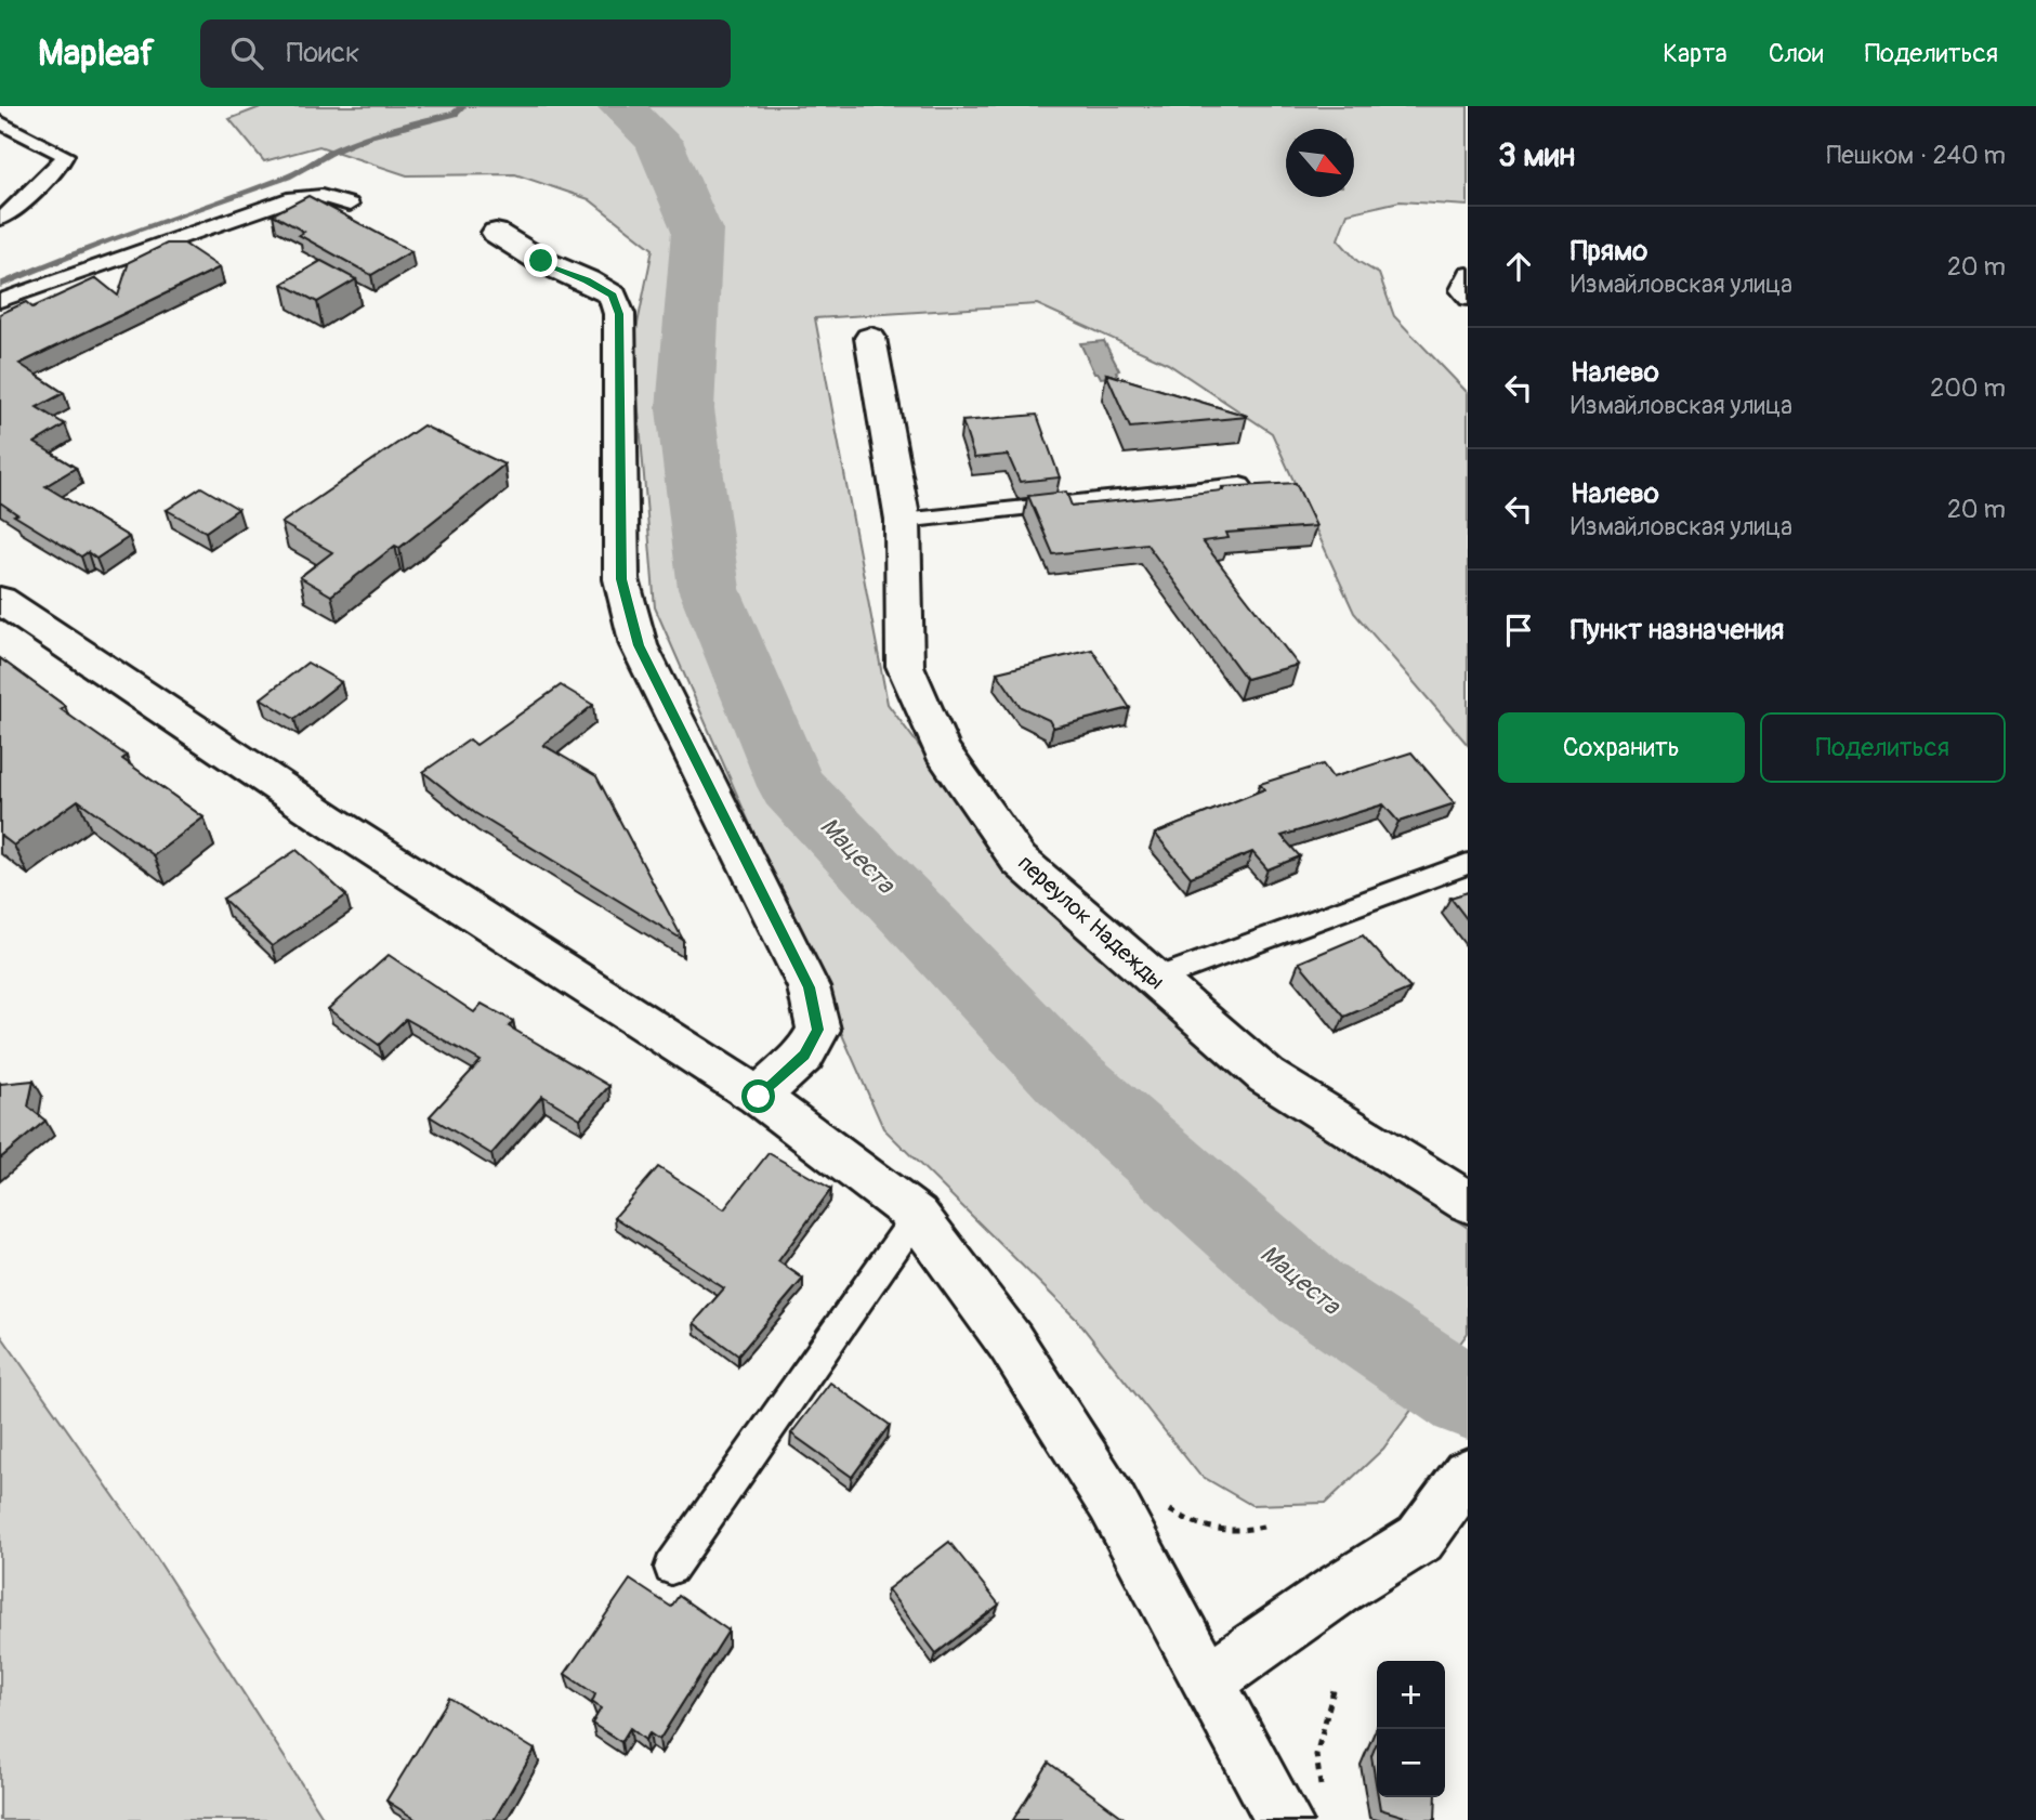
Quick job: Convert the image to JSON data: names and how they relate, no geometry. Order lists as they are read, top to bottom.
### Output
{
  "streets": {
    "street": ["переулок Надежды"]
  },
  "water": ["Мацеста"],
  "north": "bottom right",
  "page": {
    "header": "Mapleaf",
    "search": "Поиск",
    "nav": ["Карта", "Слои", "Поделиться"],
    "heading": ["3 мин", "Пешком · 240 m"],
    "list": [
      ["Прямо", "Измайловская улица", "20 m"],
      ["Налево", "Измайловская улица", "200 m"],
      ["Налево", "Измайловская улица", "20 m"],
      "Пункт назначения"
    ],
    "buttons": ["Сохранить", "Поделиться"],
    "map_buttons": ["+", "−"]
  }
}
